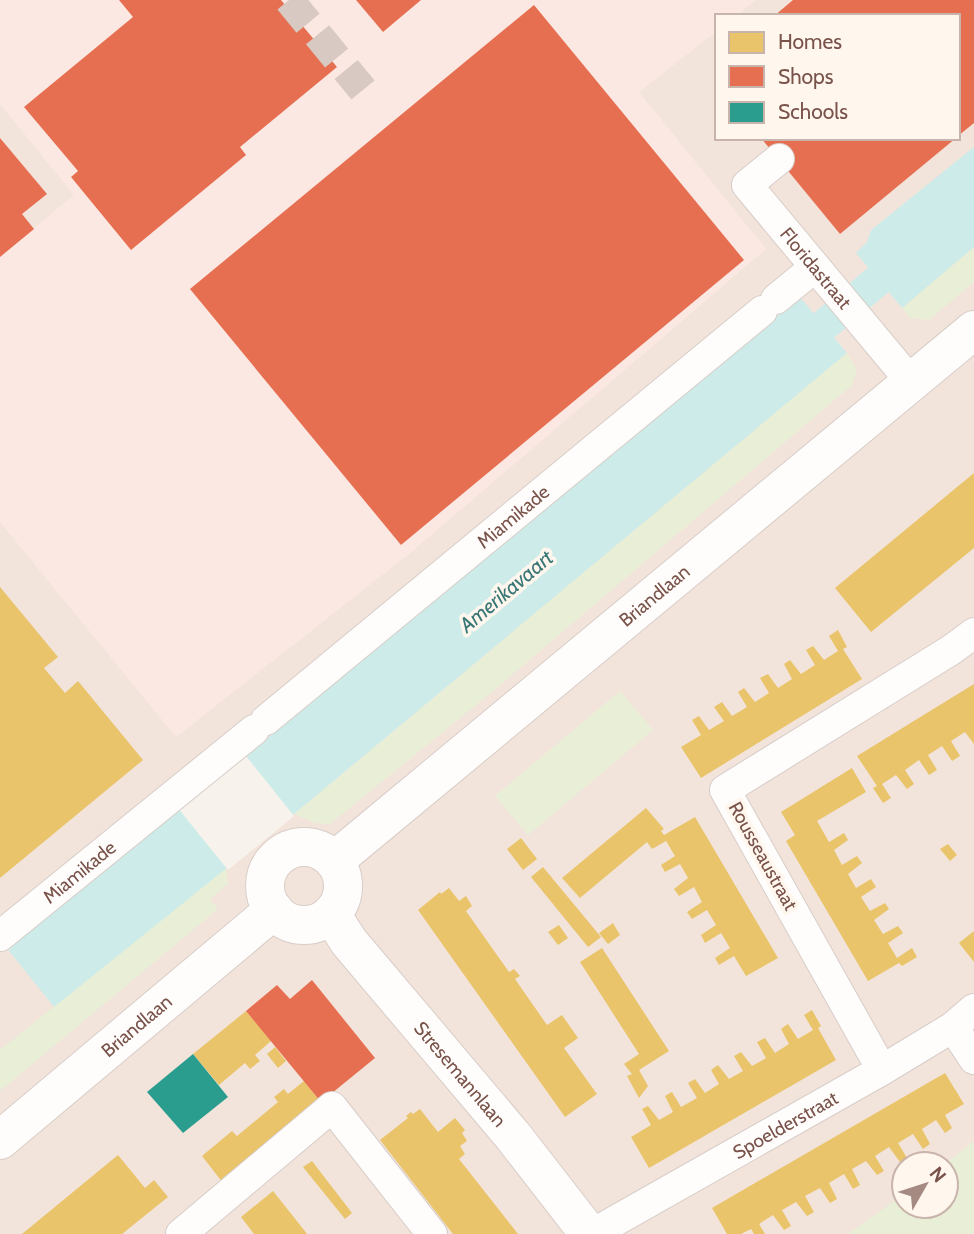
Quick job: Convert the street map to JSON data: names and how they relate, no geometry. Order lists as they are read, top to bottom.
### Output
{
  "streets": {
    "street": [
      "Floridastraat",
      "Miamikade",
      "Briandlaan",
      "Rousseaustraat",
      "Stresemannlaan",
      "Spoelderstraat"
    ]
  },
  "crossings": [
    ["Floridastraat", "Miamikade"],
    ["Floridastraat", "Briandlaan"],
    ["Briandlaan", "Stresemannlaan"],
    ["Rousseaustraat", "Spoelderstraat"],
    ["Stresemannlaan", "Spoelderstraat"]
  ],
  "water": ["Amerikavaart"],
  "legend": ["Homes", "Shops", "Schools"],
  "north": "top right"
}
